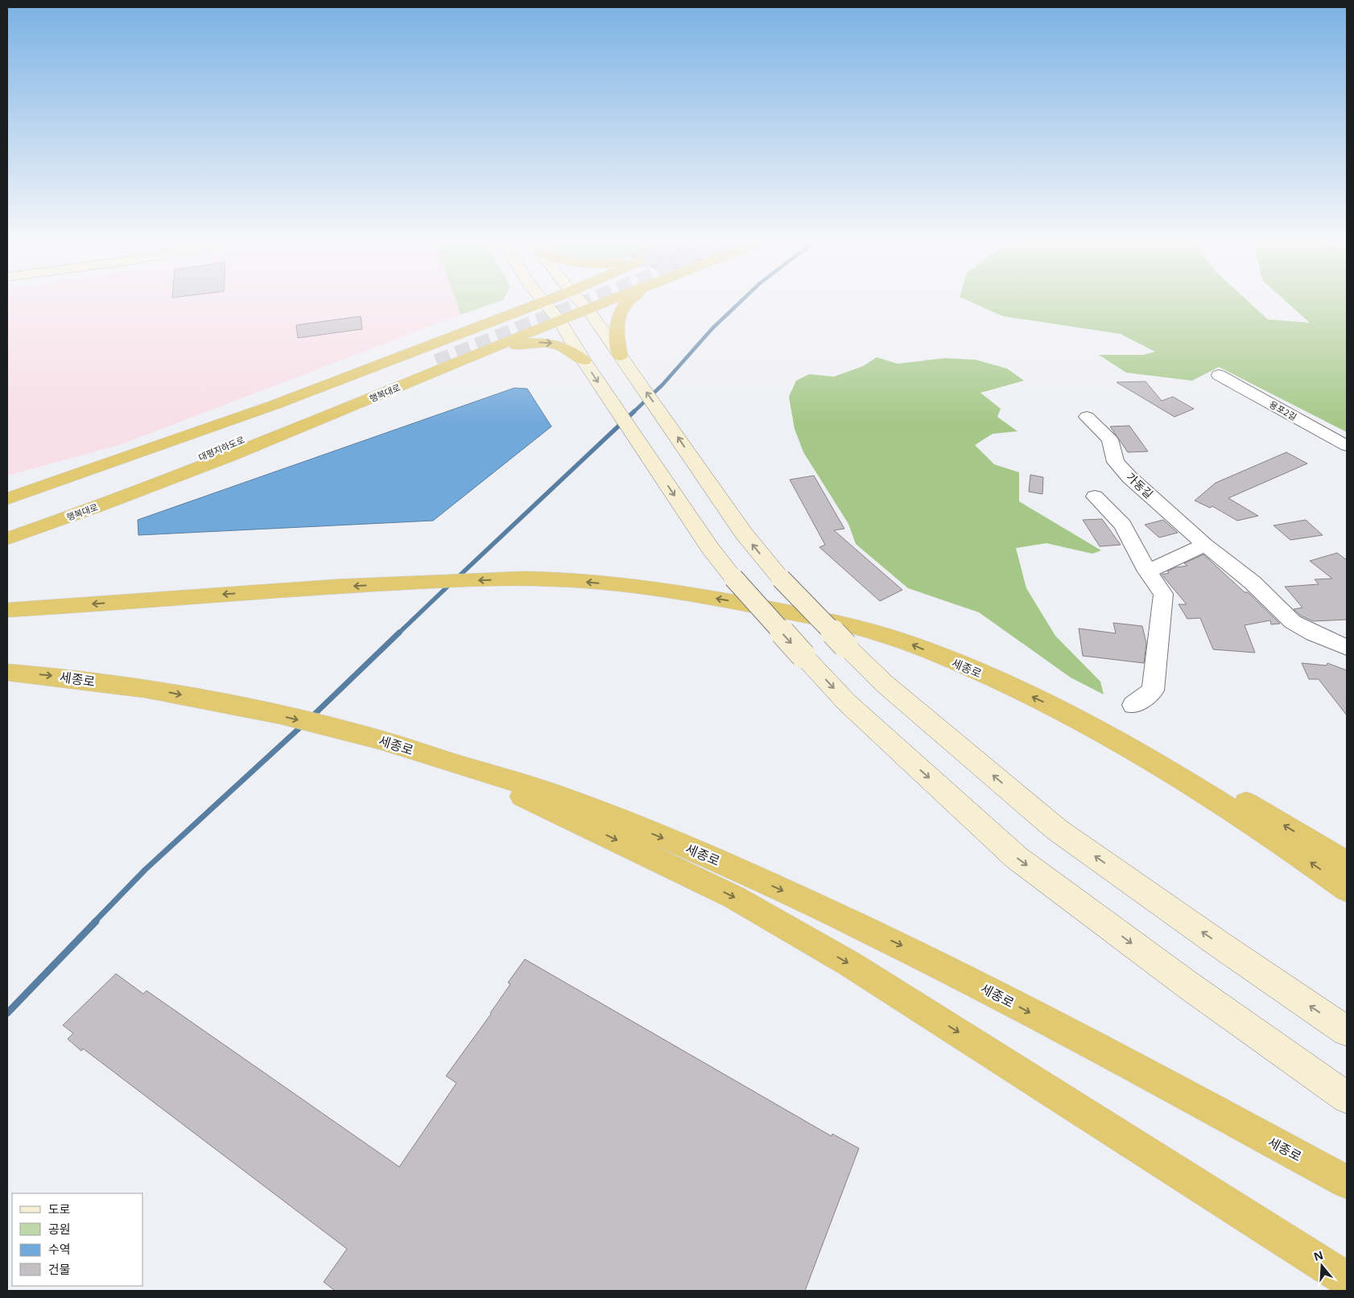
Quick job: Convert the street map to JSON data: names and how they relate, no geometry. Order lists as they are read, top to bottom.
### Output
{
  "streets": {
    "highway": ["대평지하도로", "세종로"],
    "street": ["용포2길", "가동길"]
  },
  "legend": [
    "도로",
    "공원",
    "수역",
    "건물"
  ],
  "north": "top"
}
